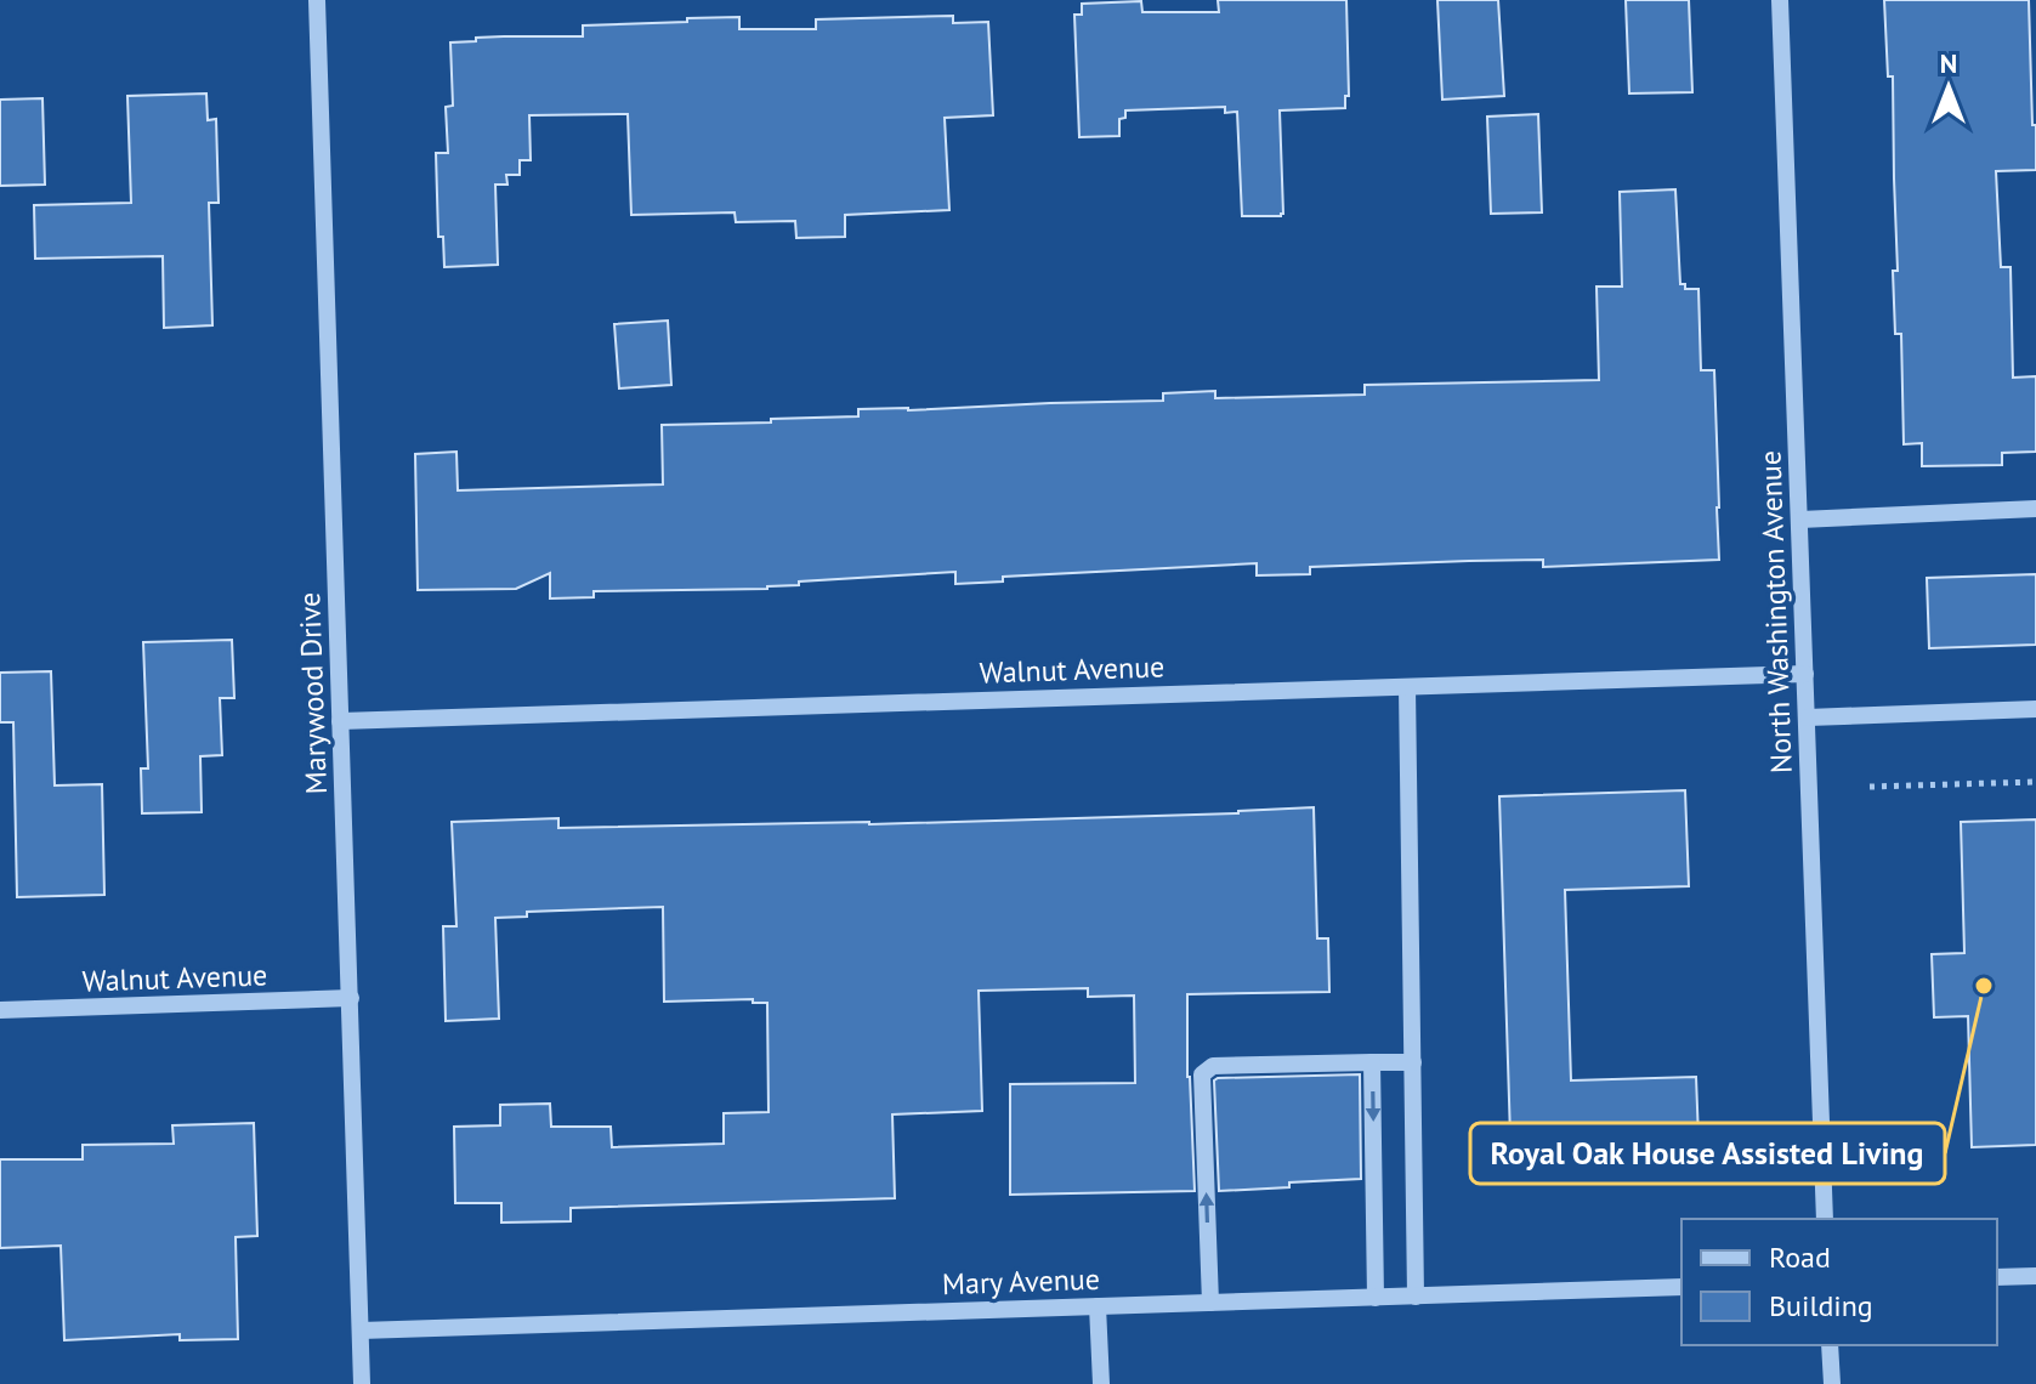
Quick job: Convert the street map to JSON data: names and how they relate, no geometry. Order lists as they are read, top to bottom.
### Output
{
  "streets": {
    "street": [
      "North Washington Avenue",
      "Walnut Avenue",
      "Marywood Drive",
      "Mary Avenue"
    ]
  },
  "crossings": [
    ["North Washington Avenue", "Walnut Avenue"],
    ["Walnut Avenue", "Marywood Drive"],
    ["Marywood Drive", "Mary Avenue"]
  ],
  "places": ["Royal Oak House Assisted Living"],
  "legend": ["Road", "Building"],
  "north": "top"
}
